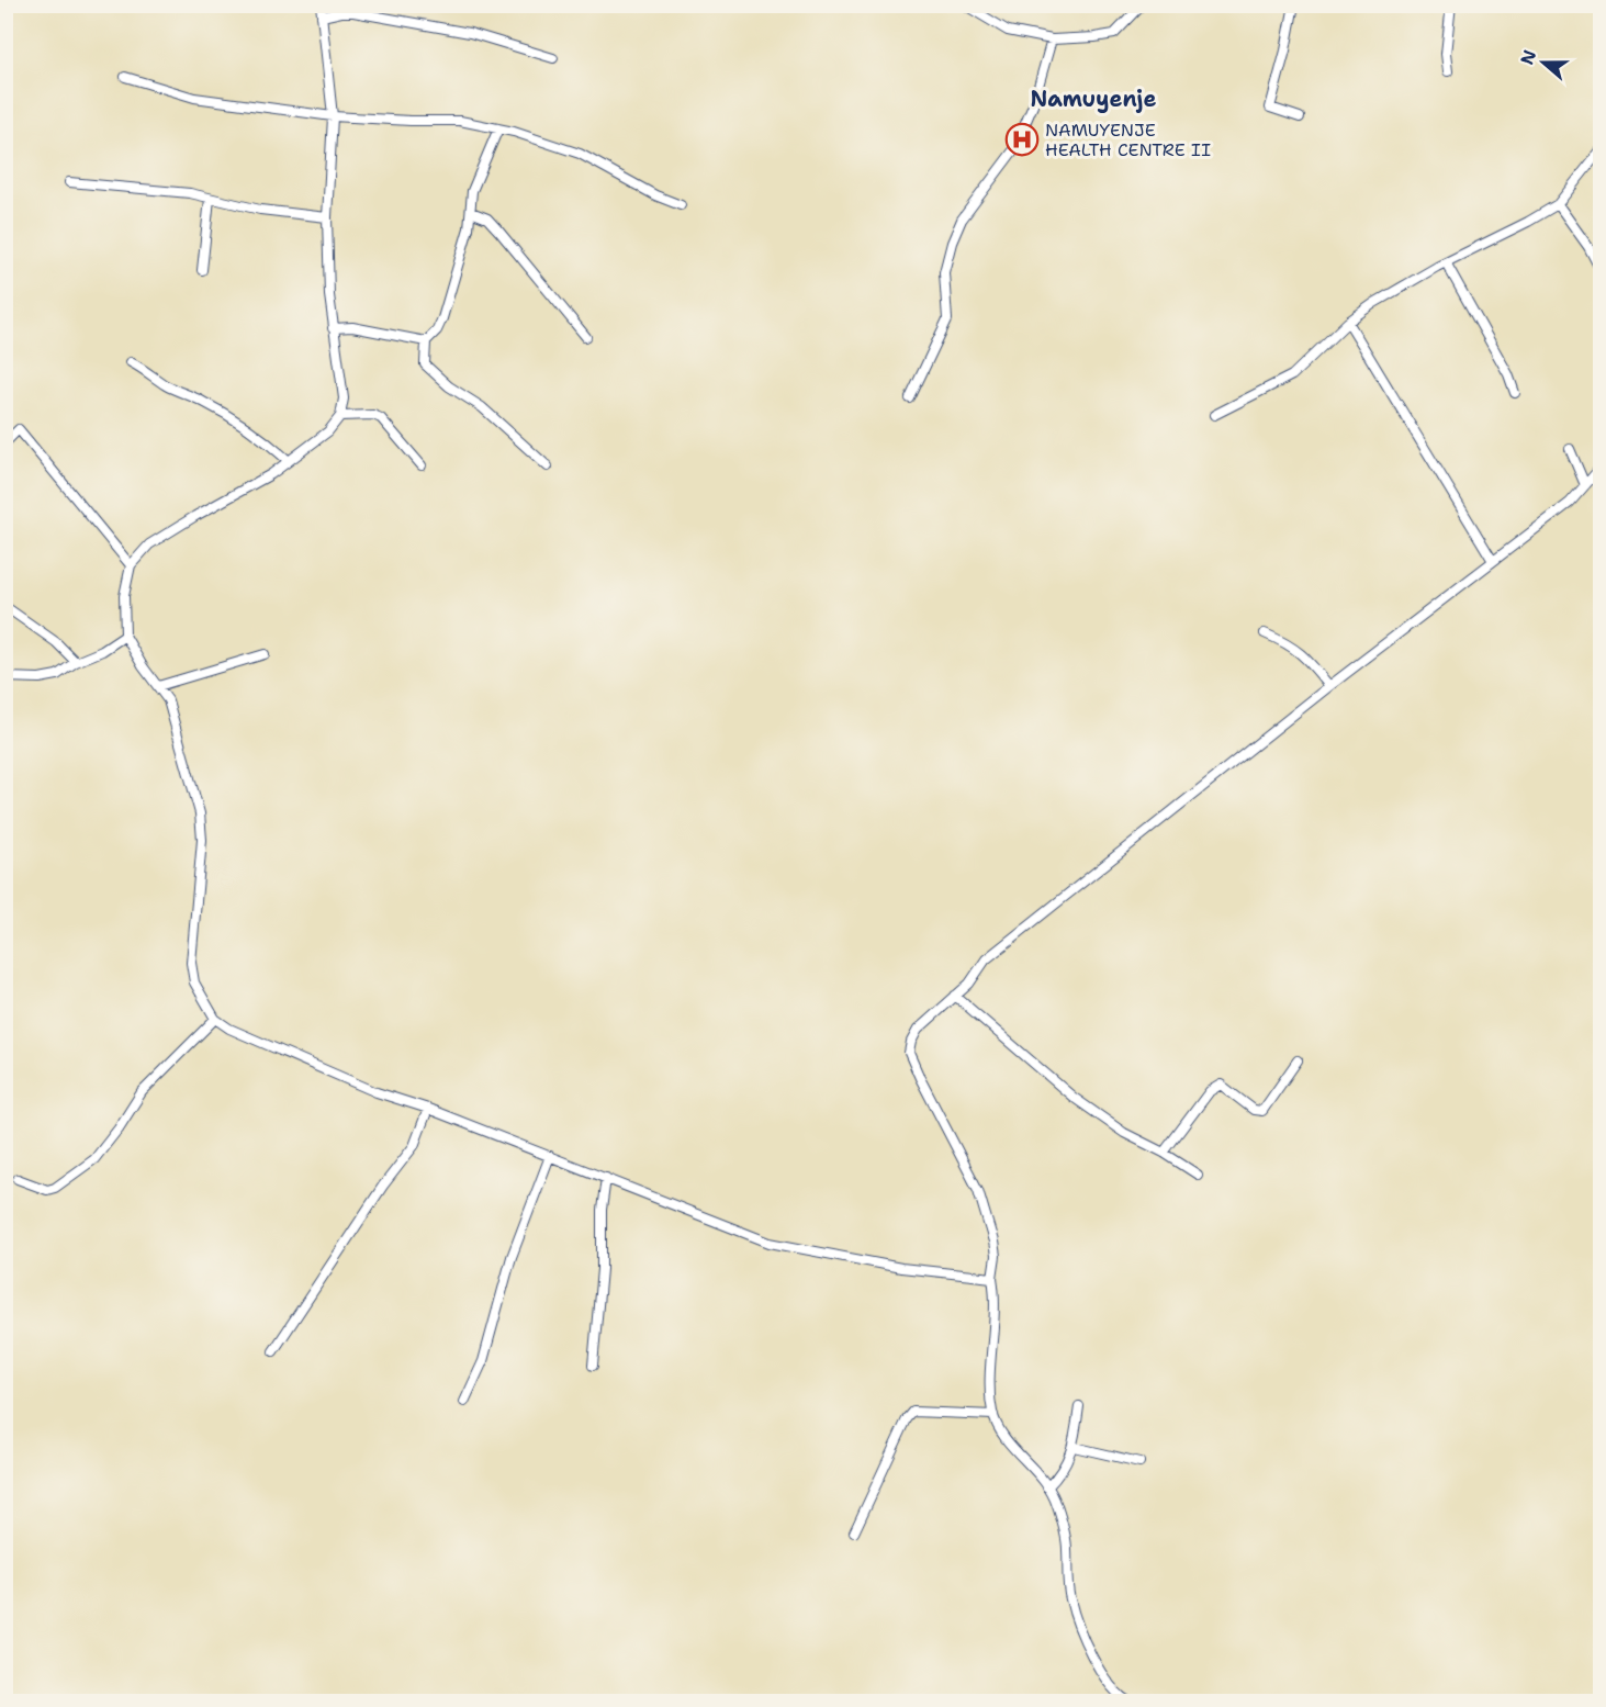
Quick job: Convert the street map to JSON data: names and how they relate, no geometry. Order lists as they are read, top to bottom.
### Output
{
  "districts": ["Namuyenje"],
  "places": {
    "hospital": ["NAMUYENJE HEALTH CENTRE II"]
  },
  "north": "left"
}
